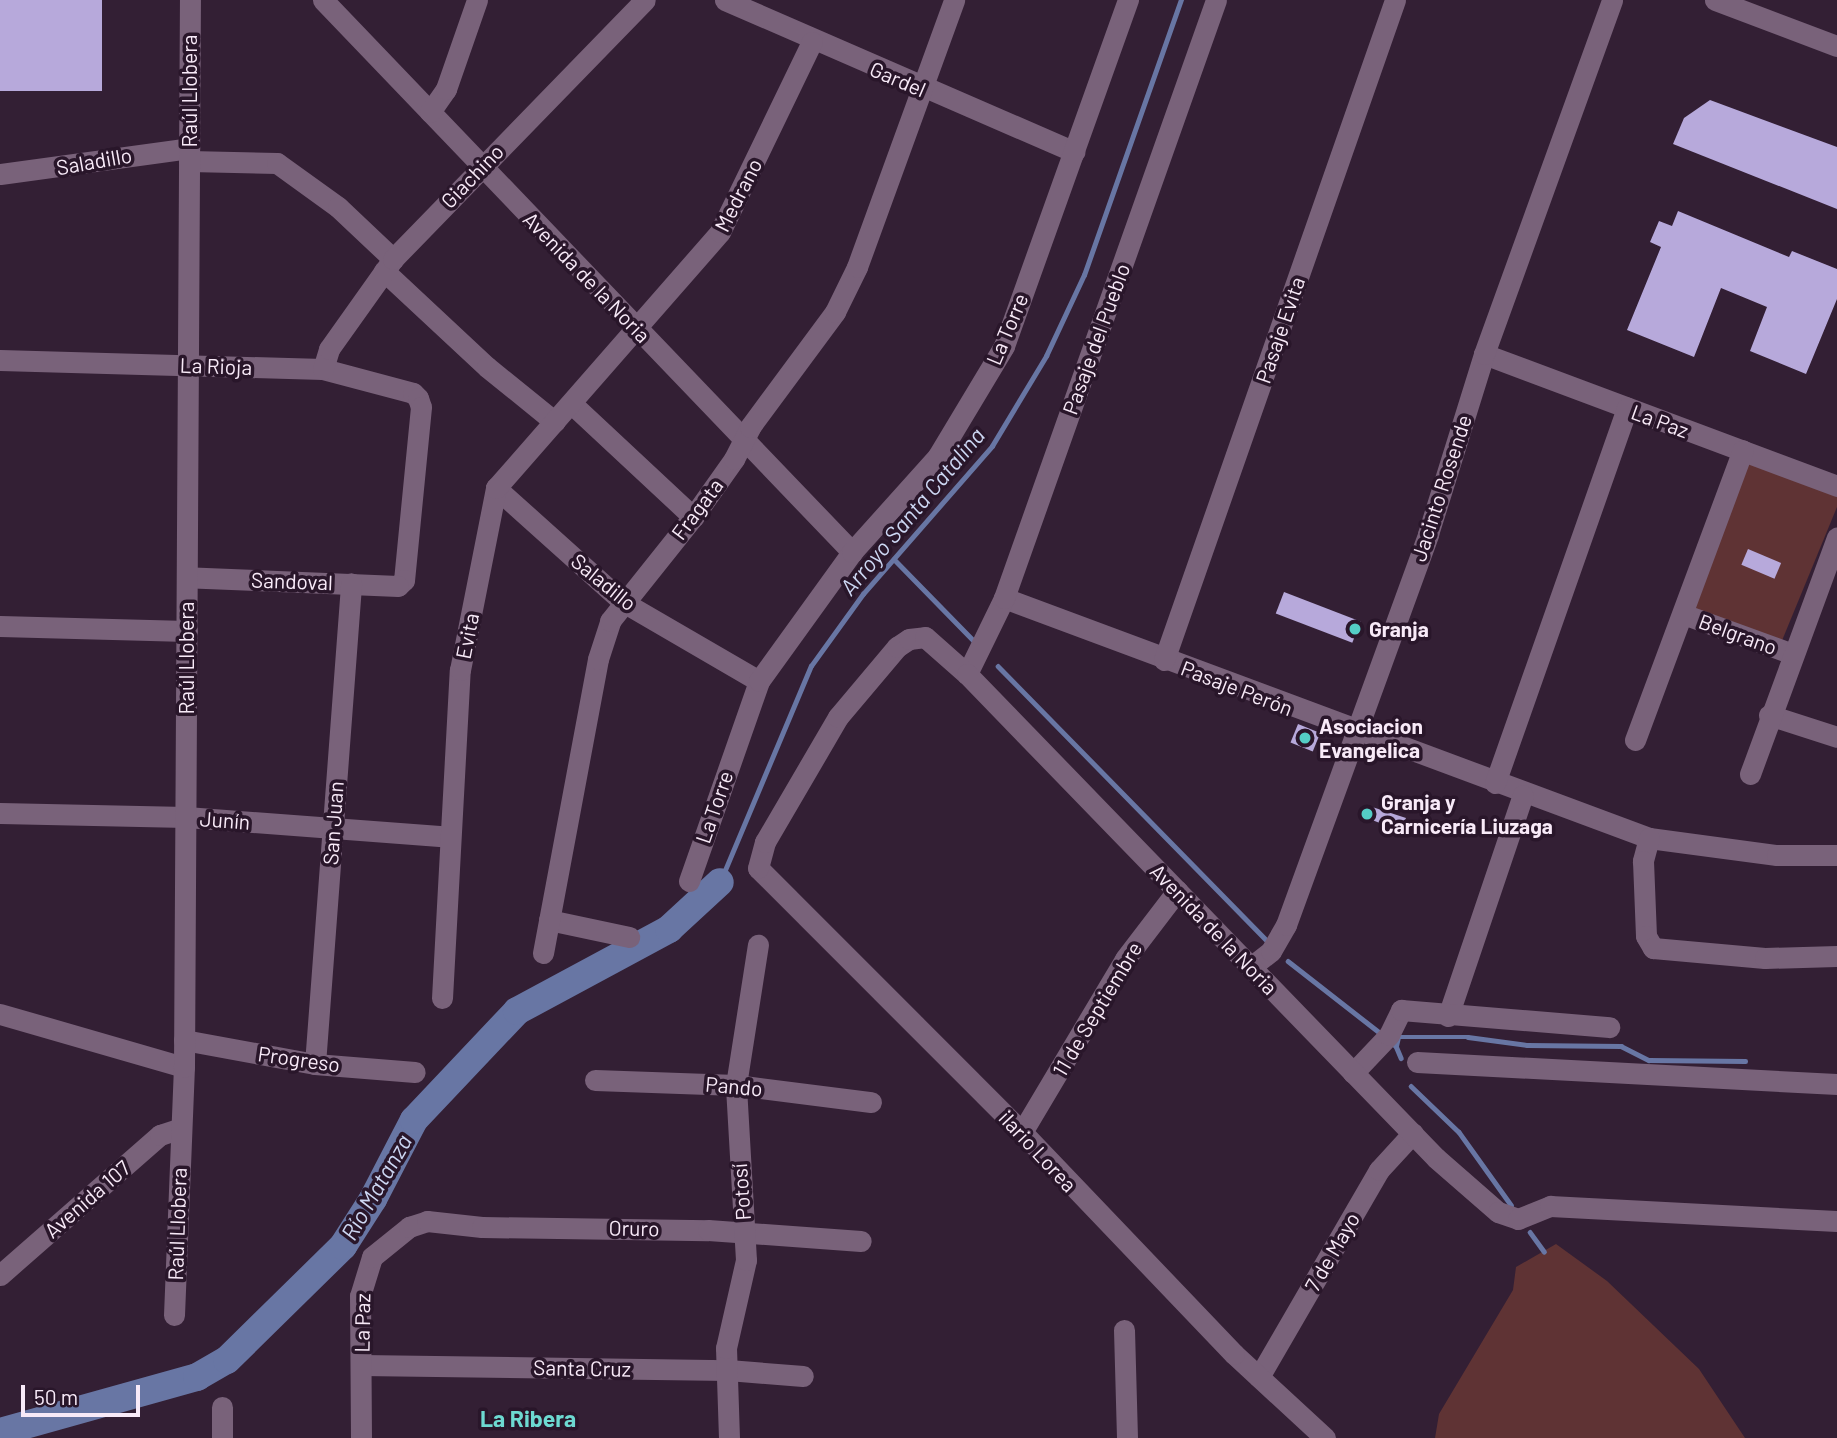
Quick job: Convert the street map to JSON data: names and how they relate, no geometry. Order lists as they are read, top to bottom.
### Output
{
  "streets": {
    "street": [
      "Gardel",
      "Raúl Llobera",
      "Saladillo",
      "Giachino",
      "Medrano",
      "Avenida de la Noria",
      "La Torre",
      "Pasaje Evita",
      "Pasaje del Pueblo",
      "La Rioja",
      "La Paz",
      "Jacinto Rosende",
      "Fragata",
      "Sandoval",
      "Belgrano",
      "Evita",
      "Pasaje Perón",
      "Junín",
      "San Juan",
      "11 de Septiembre",
      "Progreso",
      "Pando",
      "ilario Lorea",
      "Potosí",
      "Avenida 107",
      "Oruro",
      "7 de Mayo",
      "Santa Cruz"
    ]
  },
  "crossings": [
    ["Gardel", "Medrano"],
    ["Gardel", "La Torre"],
    ["Gardel", "Fragata"],
    ["Raúl Llobera", "Saladillo"],
    ["Raúl Llobera", "La Rioja"],
    ["Raúl Llobera", "Sandoval"],
    ["Raúl Llobera", "Junín"],
    ["Raúl Llobera", "Progreso"],
    ["Raúl Llobera", "Avenida 107"],
    ["Saladillo", "Giachino"],
    ["Saladillo", "La Torre"],
    ["Saladillo", "Fragata"],
    ["Saladillo", "Evita"],
    ["Giachino", "Avenida de la Noria"],
    ["Giachino", "La Rioja"],
    ["Medrano", "Avenida de la Noria"],
    ["Avenida de la Noria", "La Torre"],
    ["Avenida de la Noria", "Pasaje del Pueblo"],
    ["Avenida de la Noria", "Jacinto Rosende"],
    ["Avenida de la Noria", "Fragata"],
    ["Avenida de la Noria", "11 de Septiembre"],
    ["Avenida de la Noria", "ilario Lorea"],
    ["Avenida de la Noria", "7 de Mayo"],
    ["Pasaje Evita", "Pasaje Perón"],
    ["Pasaje del Pueblo", "Pasaje Perón"],
    ["La Rioja", "Sandoval"],
    ["La Paz", "Jacinto Rosende"],
    ["La Paz", "Oruro"],
    ["La Paz", "Santa Cruz"],
    ["Jacinto Rosende", "Pasaje Perón"],
    ["Sandoval", "San Juan"],
    ["Evita", "Junín"],
    ["Junín", "San Juan"],
    ["San Juan", "Progreso"],
    ["11 de Septiembre", "ilario Lorea"],
    ["Pando", "Potosí"],
    ["ilario Lorea", "7 de Mayo"],
    ["Potosí", "Oruro"],
    ["Potosí", "Santa Cruz"]
  ],
  "districts": ["La Ribera"],
  "water": ["Arroyo Santa Catalina", "Río Matanza"],
  "places": ["Granja", "Asociacion Evangelica", "Granja y Carnicería Liuzaga"],
  "scale_bar": "50 m"
}
